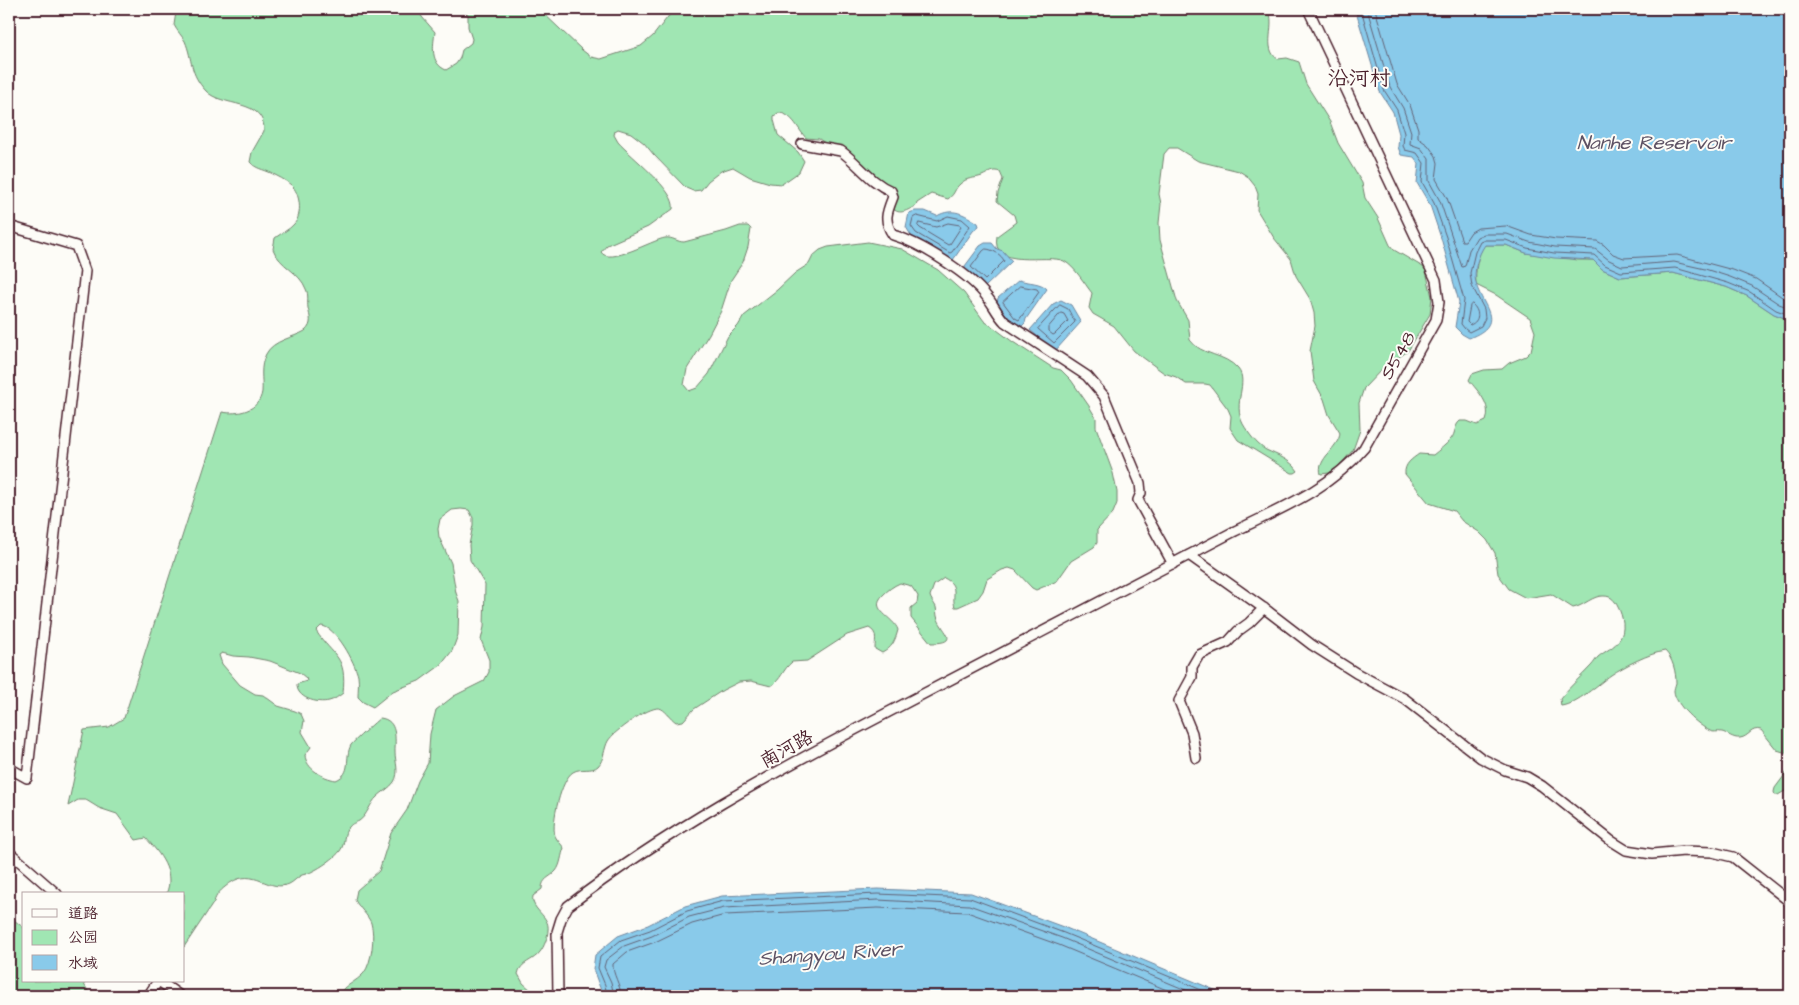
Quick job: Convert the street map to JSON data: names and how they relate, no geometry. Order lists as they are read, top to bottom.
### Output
{
  "streets": {
    "street": ["S548", "南河路"]
  },
  "crossings": [
    ["S548", "南河路"]
  ],
  "districts": ["沿河村"],
  "water": ["Nanhe Reservoir", "Shangyou River"],
  "legend": ["道路", "公园", "水域"]
}
